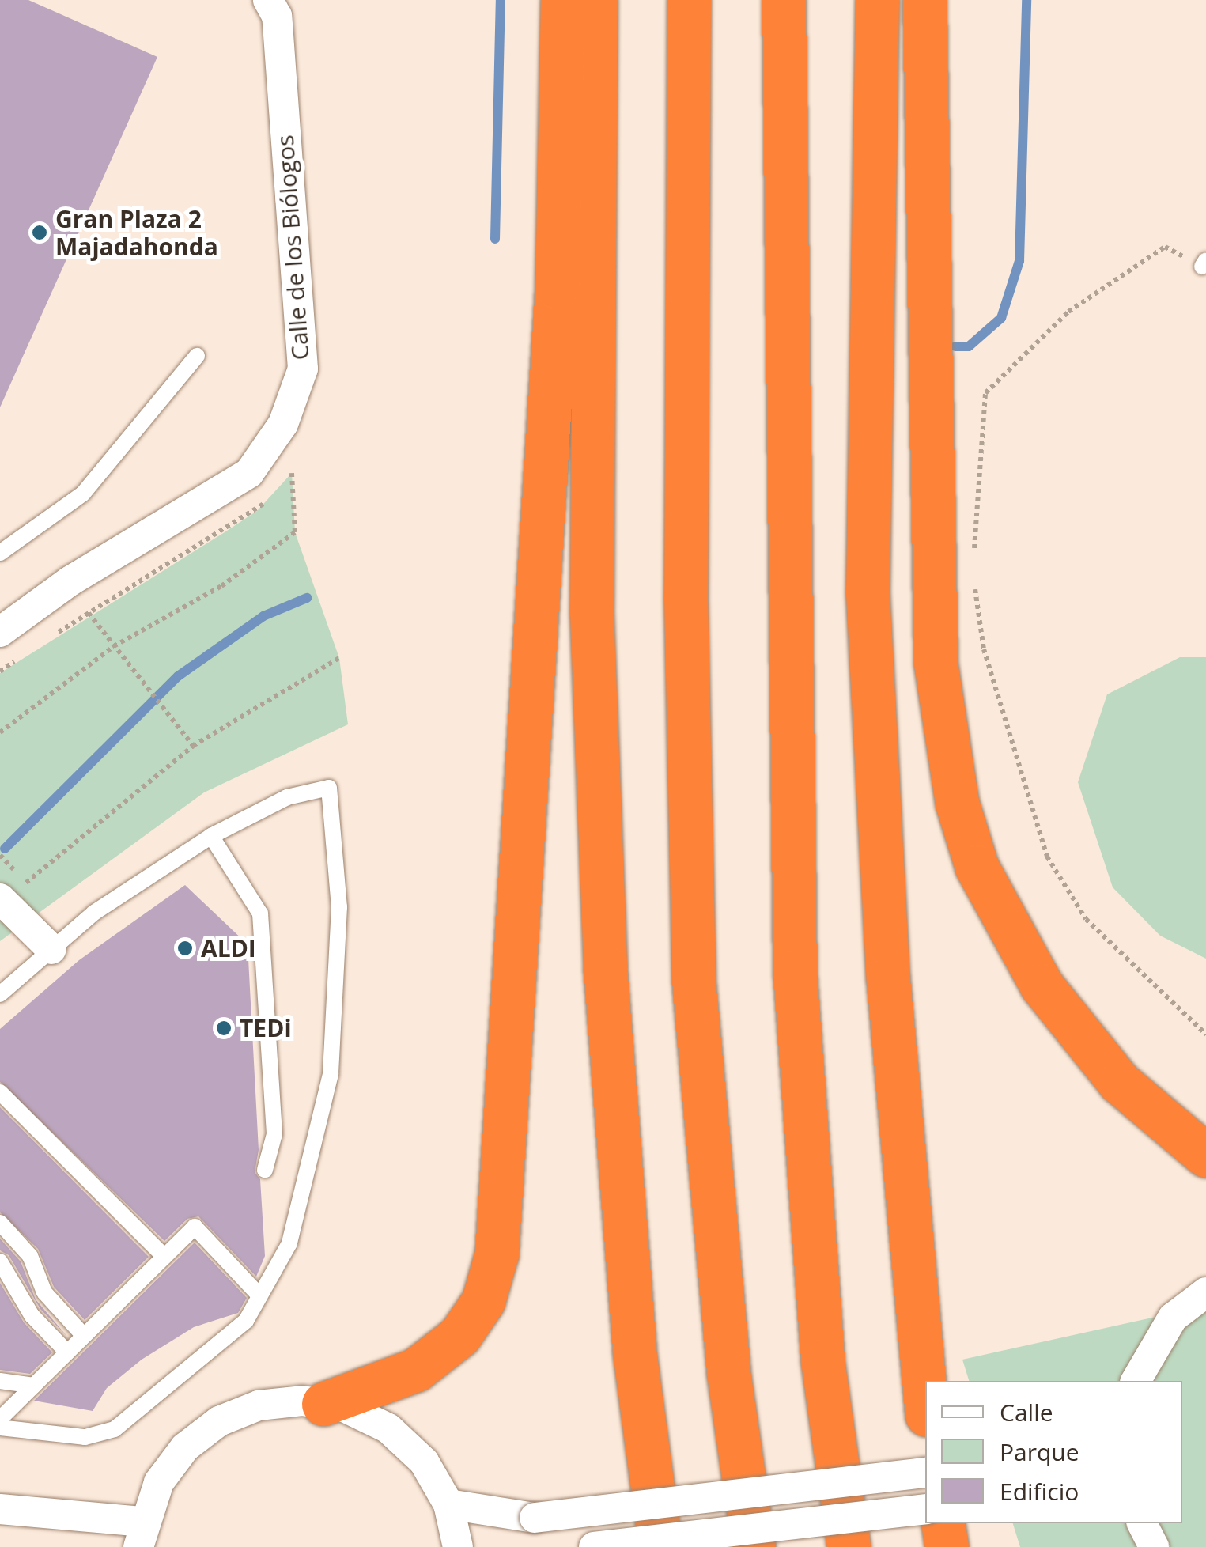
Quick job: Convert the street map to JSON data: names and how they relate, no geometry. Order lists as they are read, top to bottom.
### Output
{
  "streets": {
    "street": ["Calle de los Biólogos"]
  },
  "places": ["Gran Plaza 2 Majadahonda", "ALDI", "TEDi"],
  "legend": ["Calle", "Parque", "Edificio"]
}
